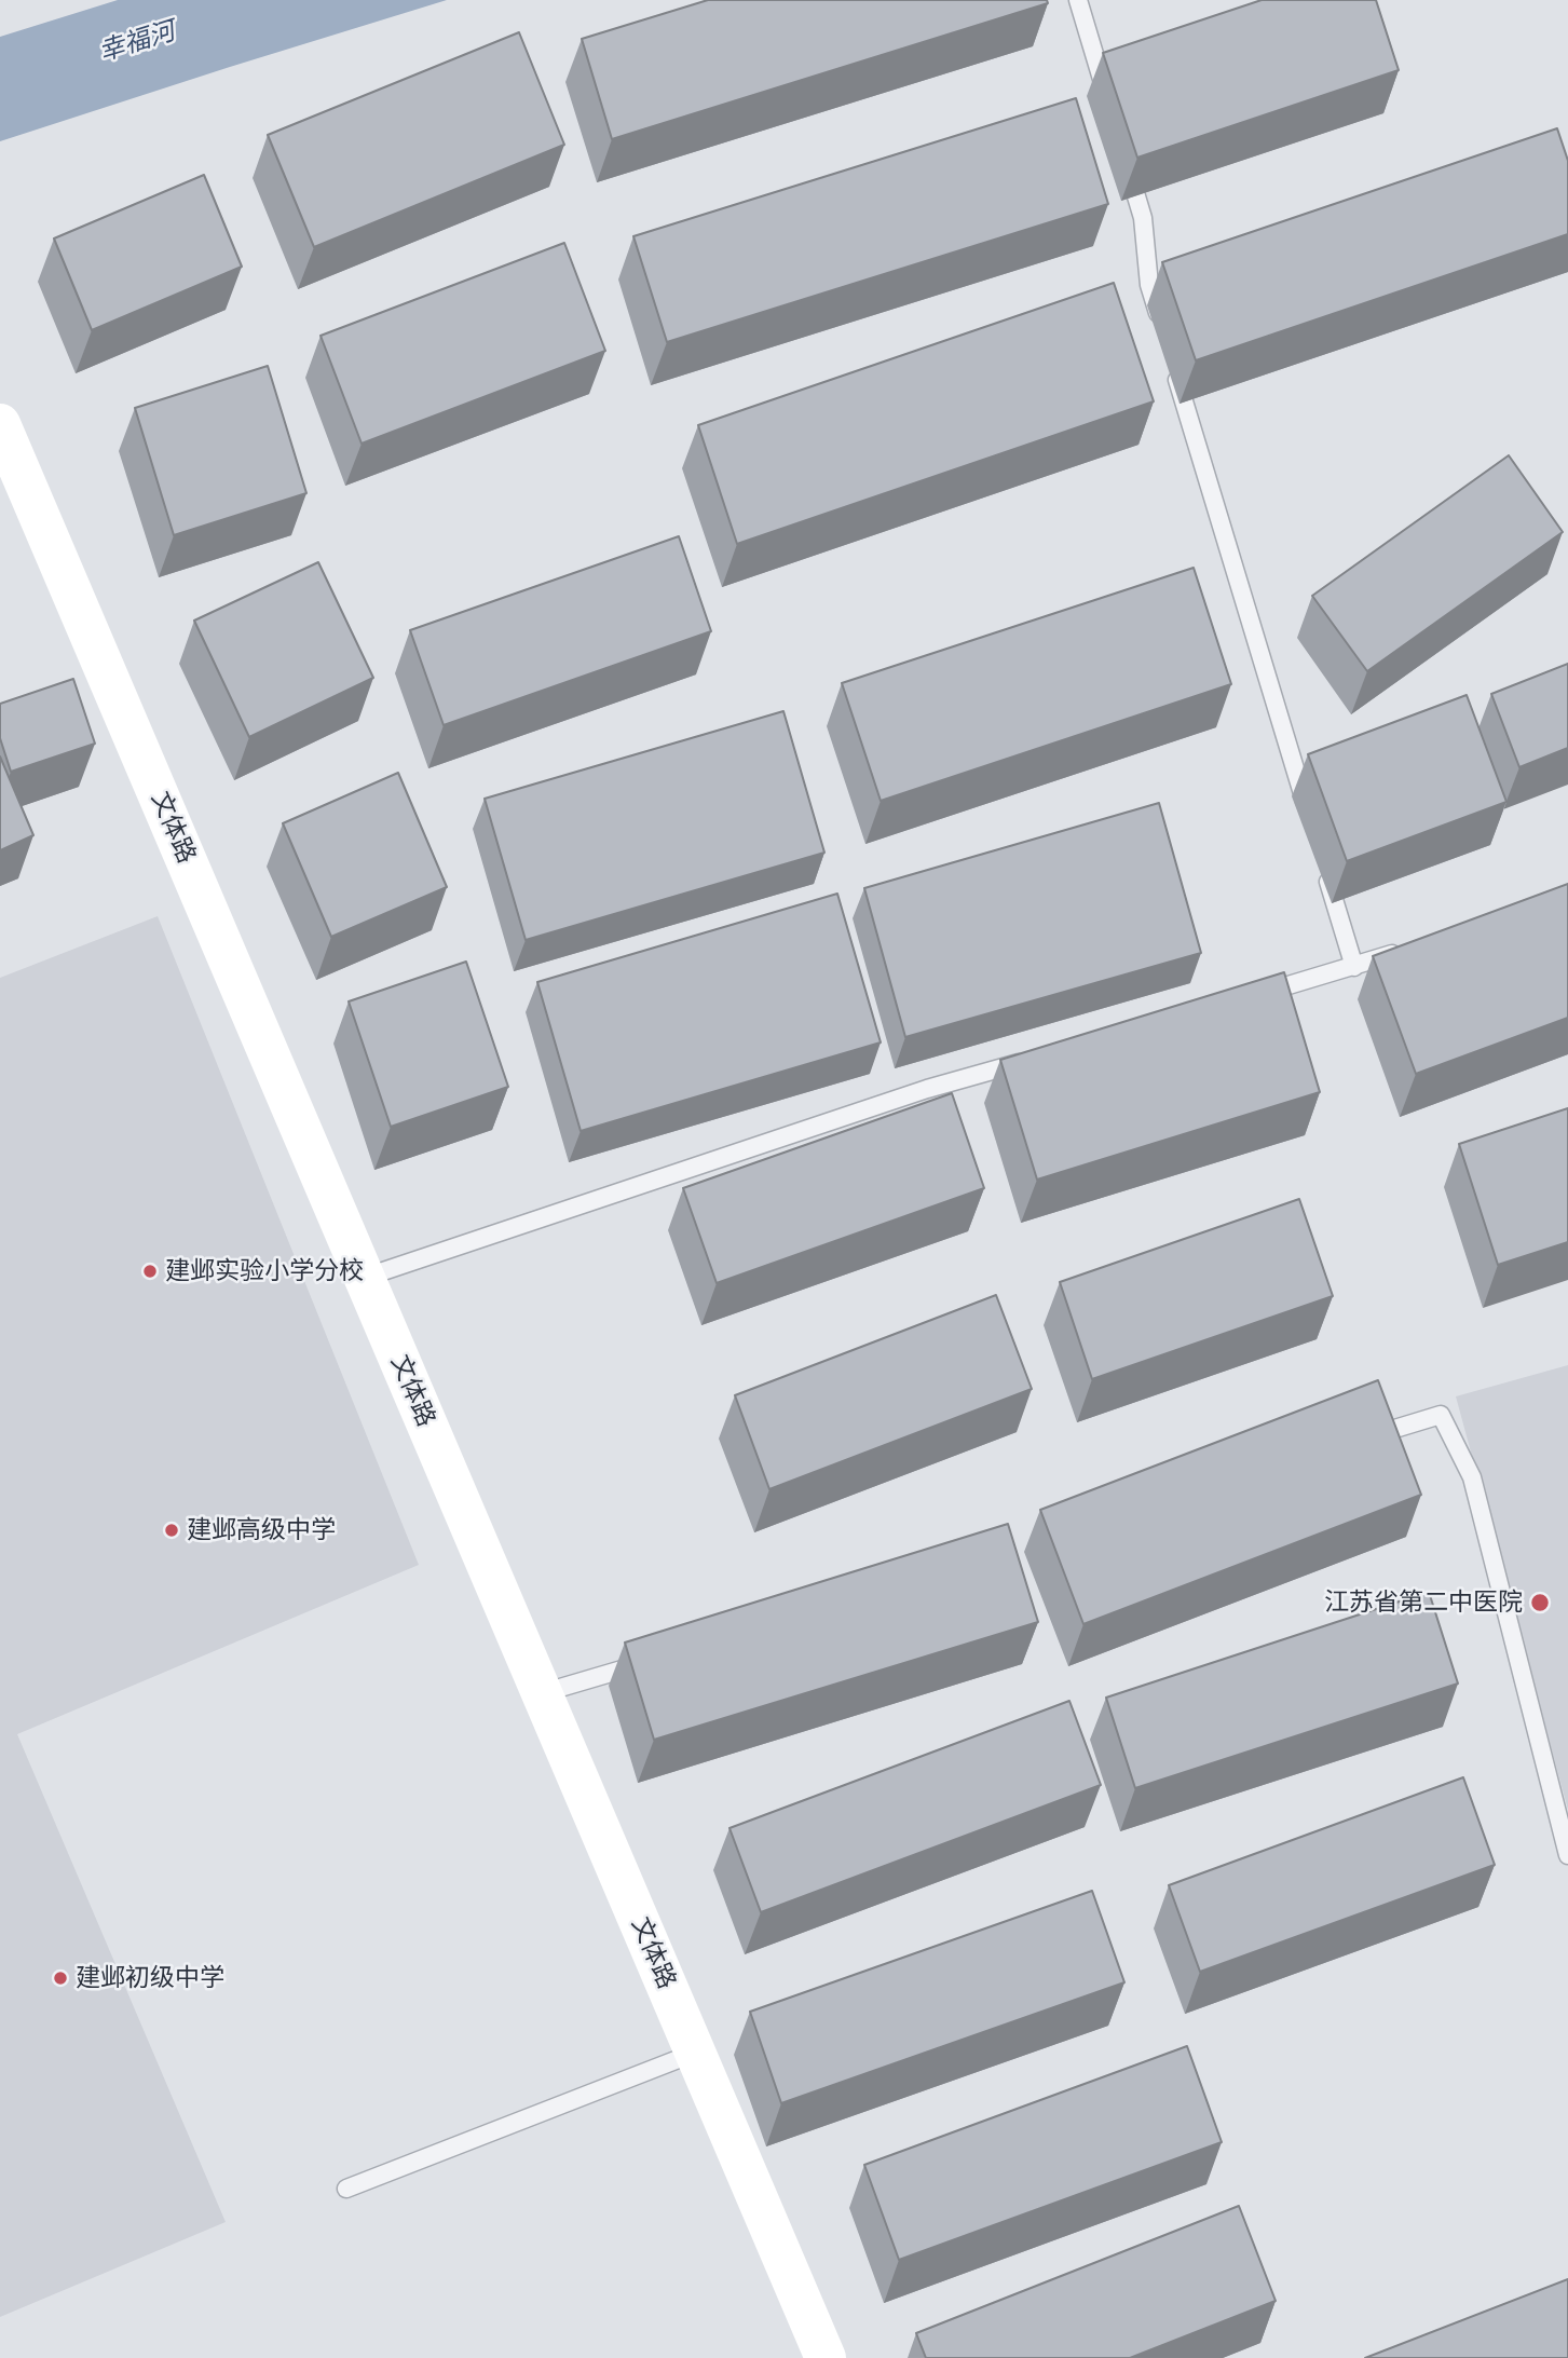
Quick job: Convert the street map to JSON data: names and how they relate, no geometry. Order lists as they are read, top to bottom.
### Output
{
  "streets": {
    "main road": ["文体路"]
  },
  "water": ["幸福河"],
  "places": [
    "建邺实验小学分校",
    "建邺高级中学",
    "江苏省第二中医院",
    "建邺初级中学"
  ]
}
